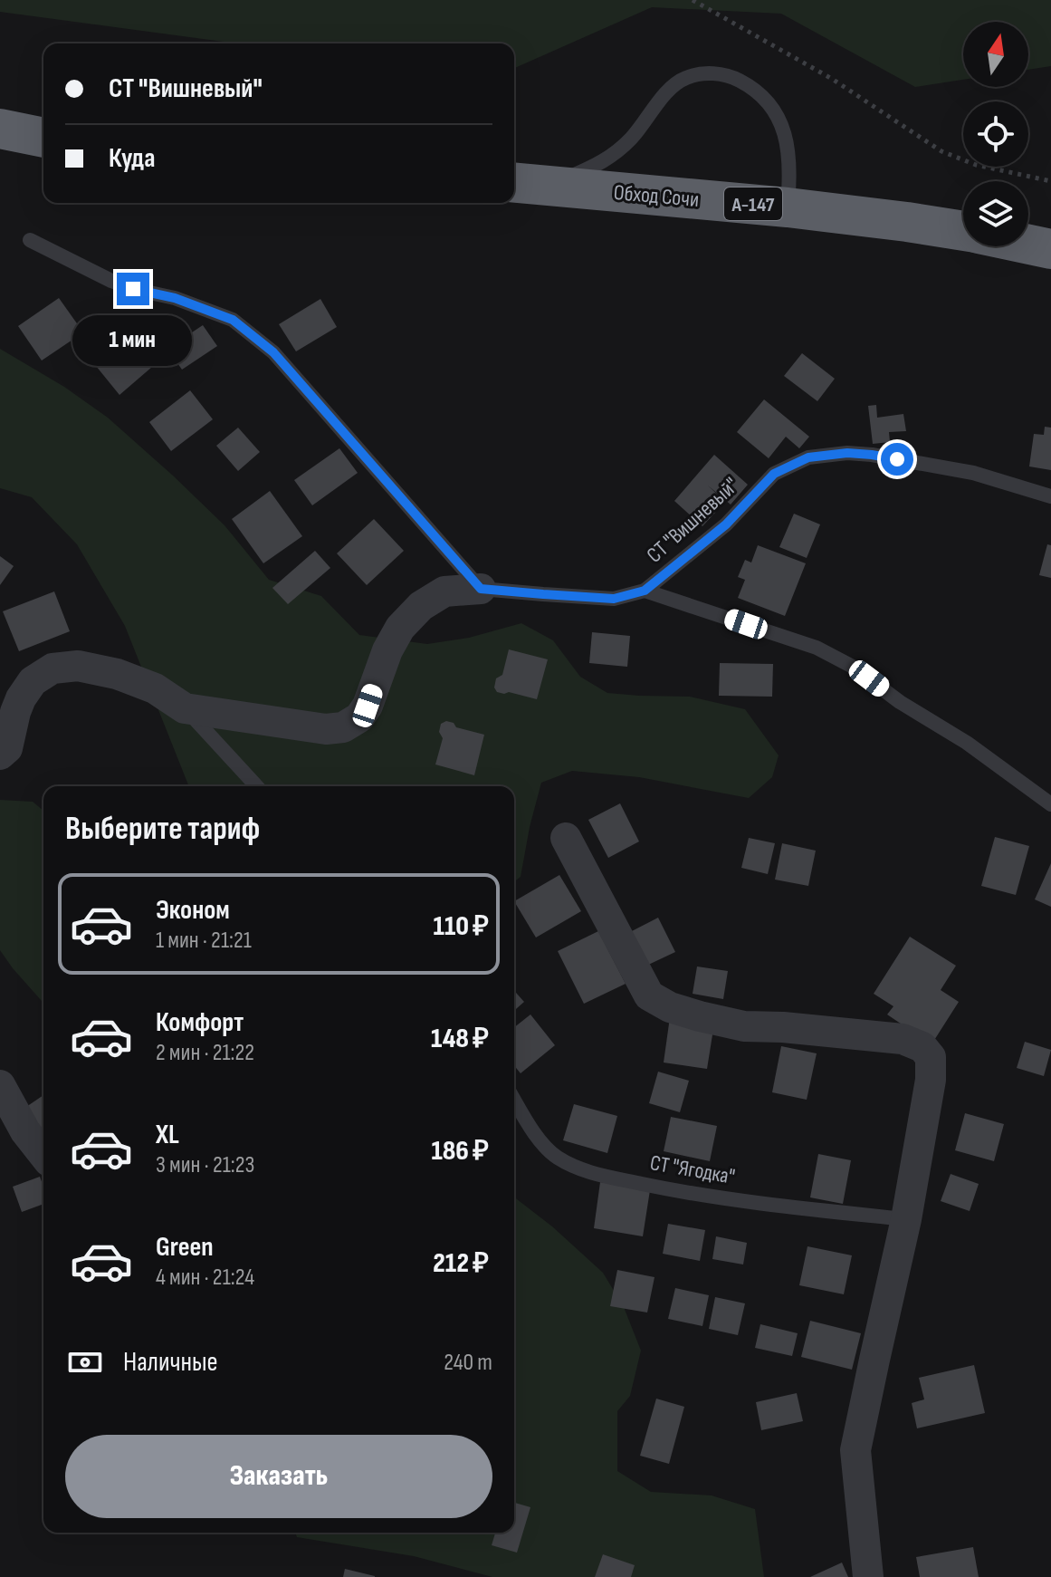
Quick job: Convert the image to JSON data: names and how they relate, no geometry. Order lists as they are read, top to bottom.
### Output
{
  "streets": {
    "highway": ["Обход Сочи", "А-147"],
    "lane": ["СТ \"Вишневый\"", "СТ \"Ягодка\""]
  },
  "north": "top",
  "page": {
    "banner": ["СТ \"Вишневый\"", "Куда"],
    "bubble": "1 мин",
    "heading": "Выберите тариф",
    "list": [
      {
        "name": "Эконом",
        "note": "1 мин · 21:21",
        "value": "110 ₽"
      },
      {
        "name": "Комфорт",
        "note": "2 мин · 21:22",
        "value": "148 ₽"
      },
      {
        "name": "XL",
        "note": "3 мин · 21:23",
        "value": "186 ₽"
      },
      {
        "name": "Green",
        "note": "4 мин · 21:24",
        "value": "212 ₽"
      }
    ],
    "pay": ["Наличные", "240 m"],
    "buttons": "Заказать"
  }
}
